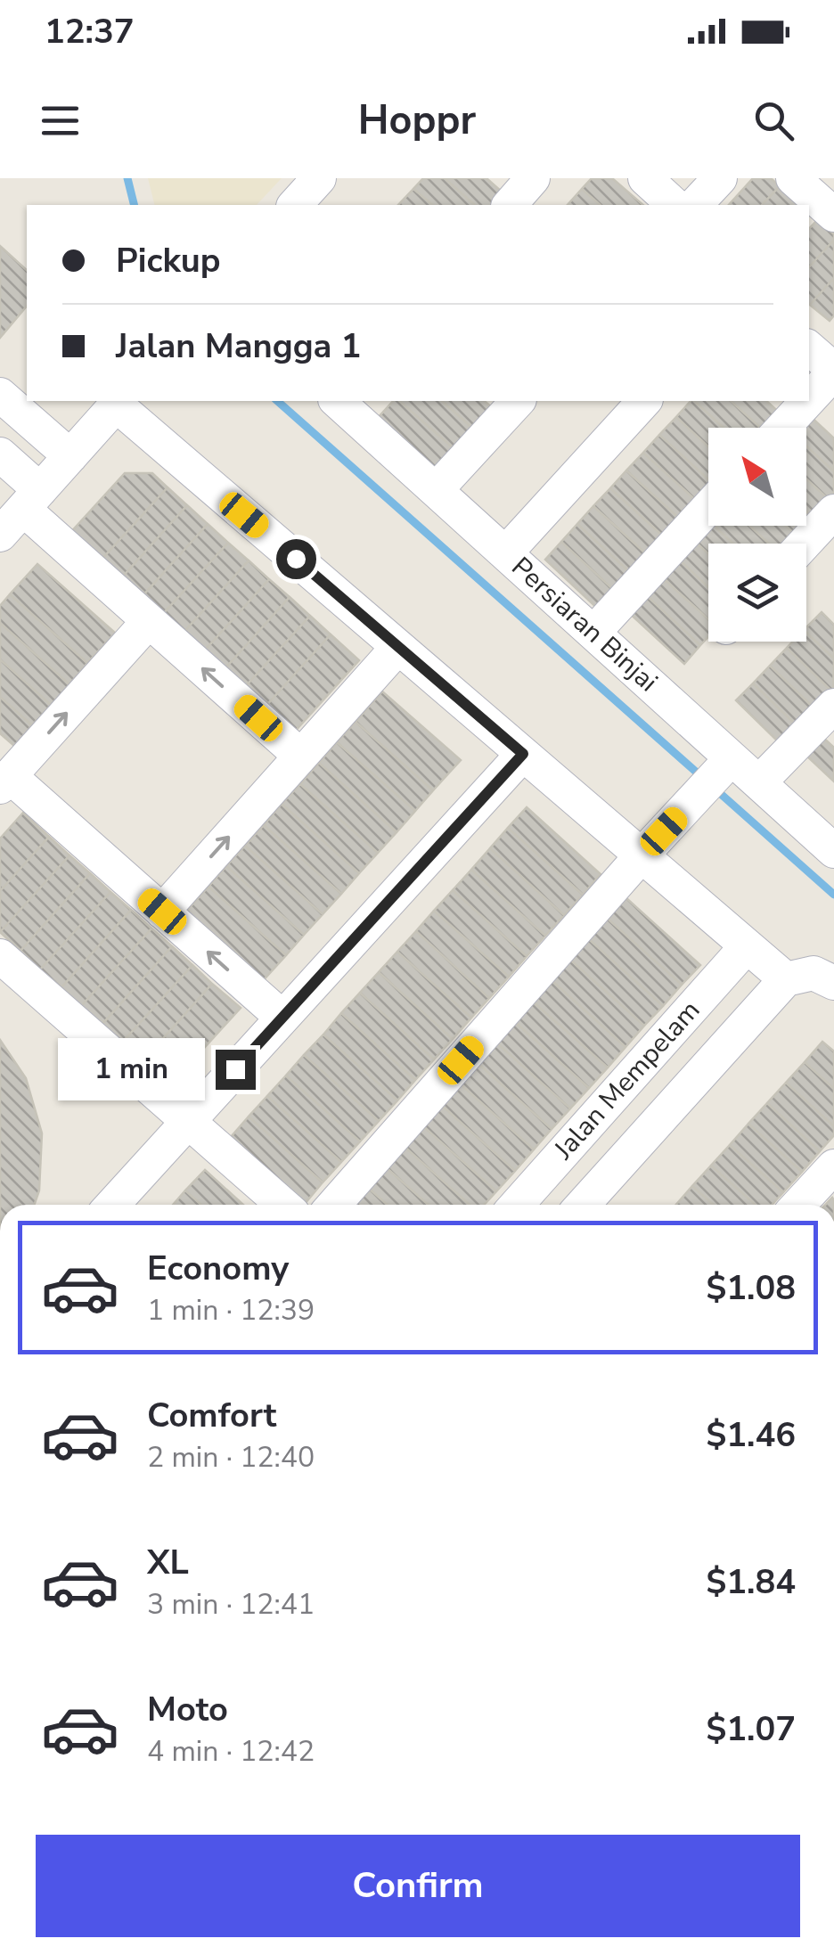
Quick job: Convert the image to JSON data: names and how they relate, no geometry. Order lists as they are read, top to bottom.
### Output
{
  "streets": {
    "street": ["Persiaran Binjai", "Jalan Mempelam"]
  },
  "north": "top left",
  "page": {
    "status": "12:37",
    "header": "Hoppr",
    "banner": ["Pickup", "Jalan Mangga 1"],
    "bubble": "1 min",
    "list": [
      {
        "name": "Economy",
        "note": "1 min · 12:39",
        "value": "$1.08"
      },
      {
        "name": "Comfort",
        "note": "2 min · 12:40",
        "value": "$1.46"
      },
      {
        "name": "XL",
        "note": "3 min · 12:41",
        "value": "$1.84"
      },
      {
        "name": "Moto",
        "note": "4 min · 12:42",
        "value": "$1.07"
      }
    ],
    "buttons": "Confirm"
  }
}
